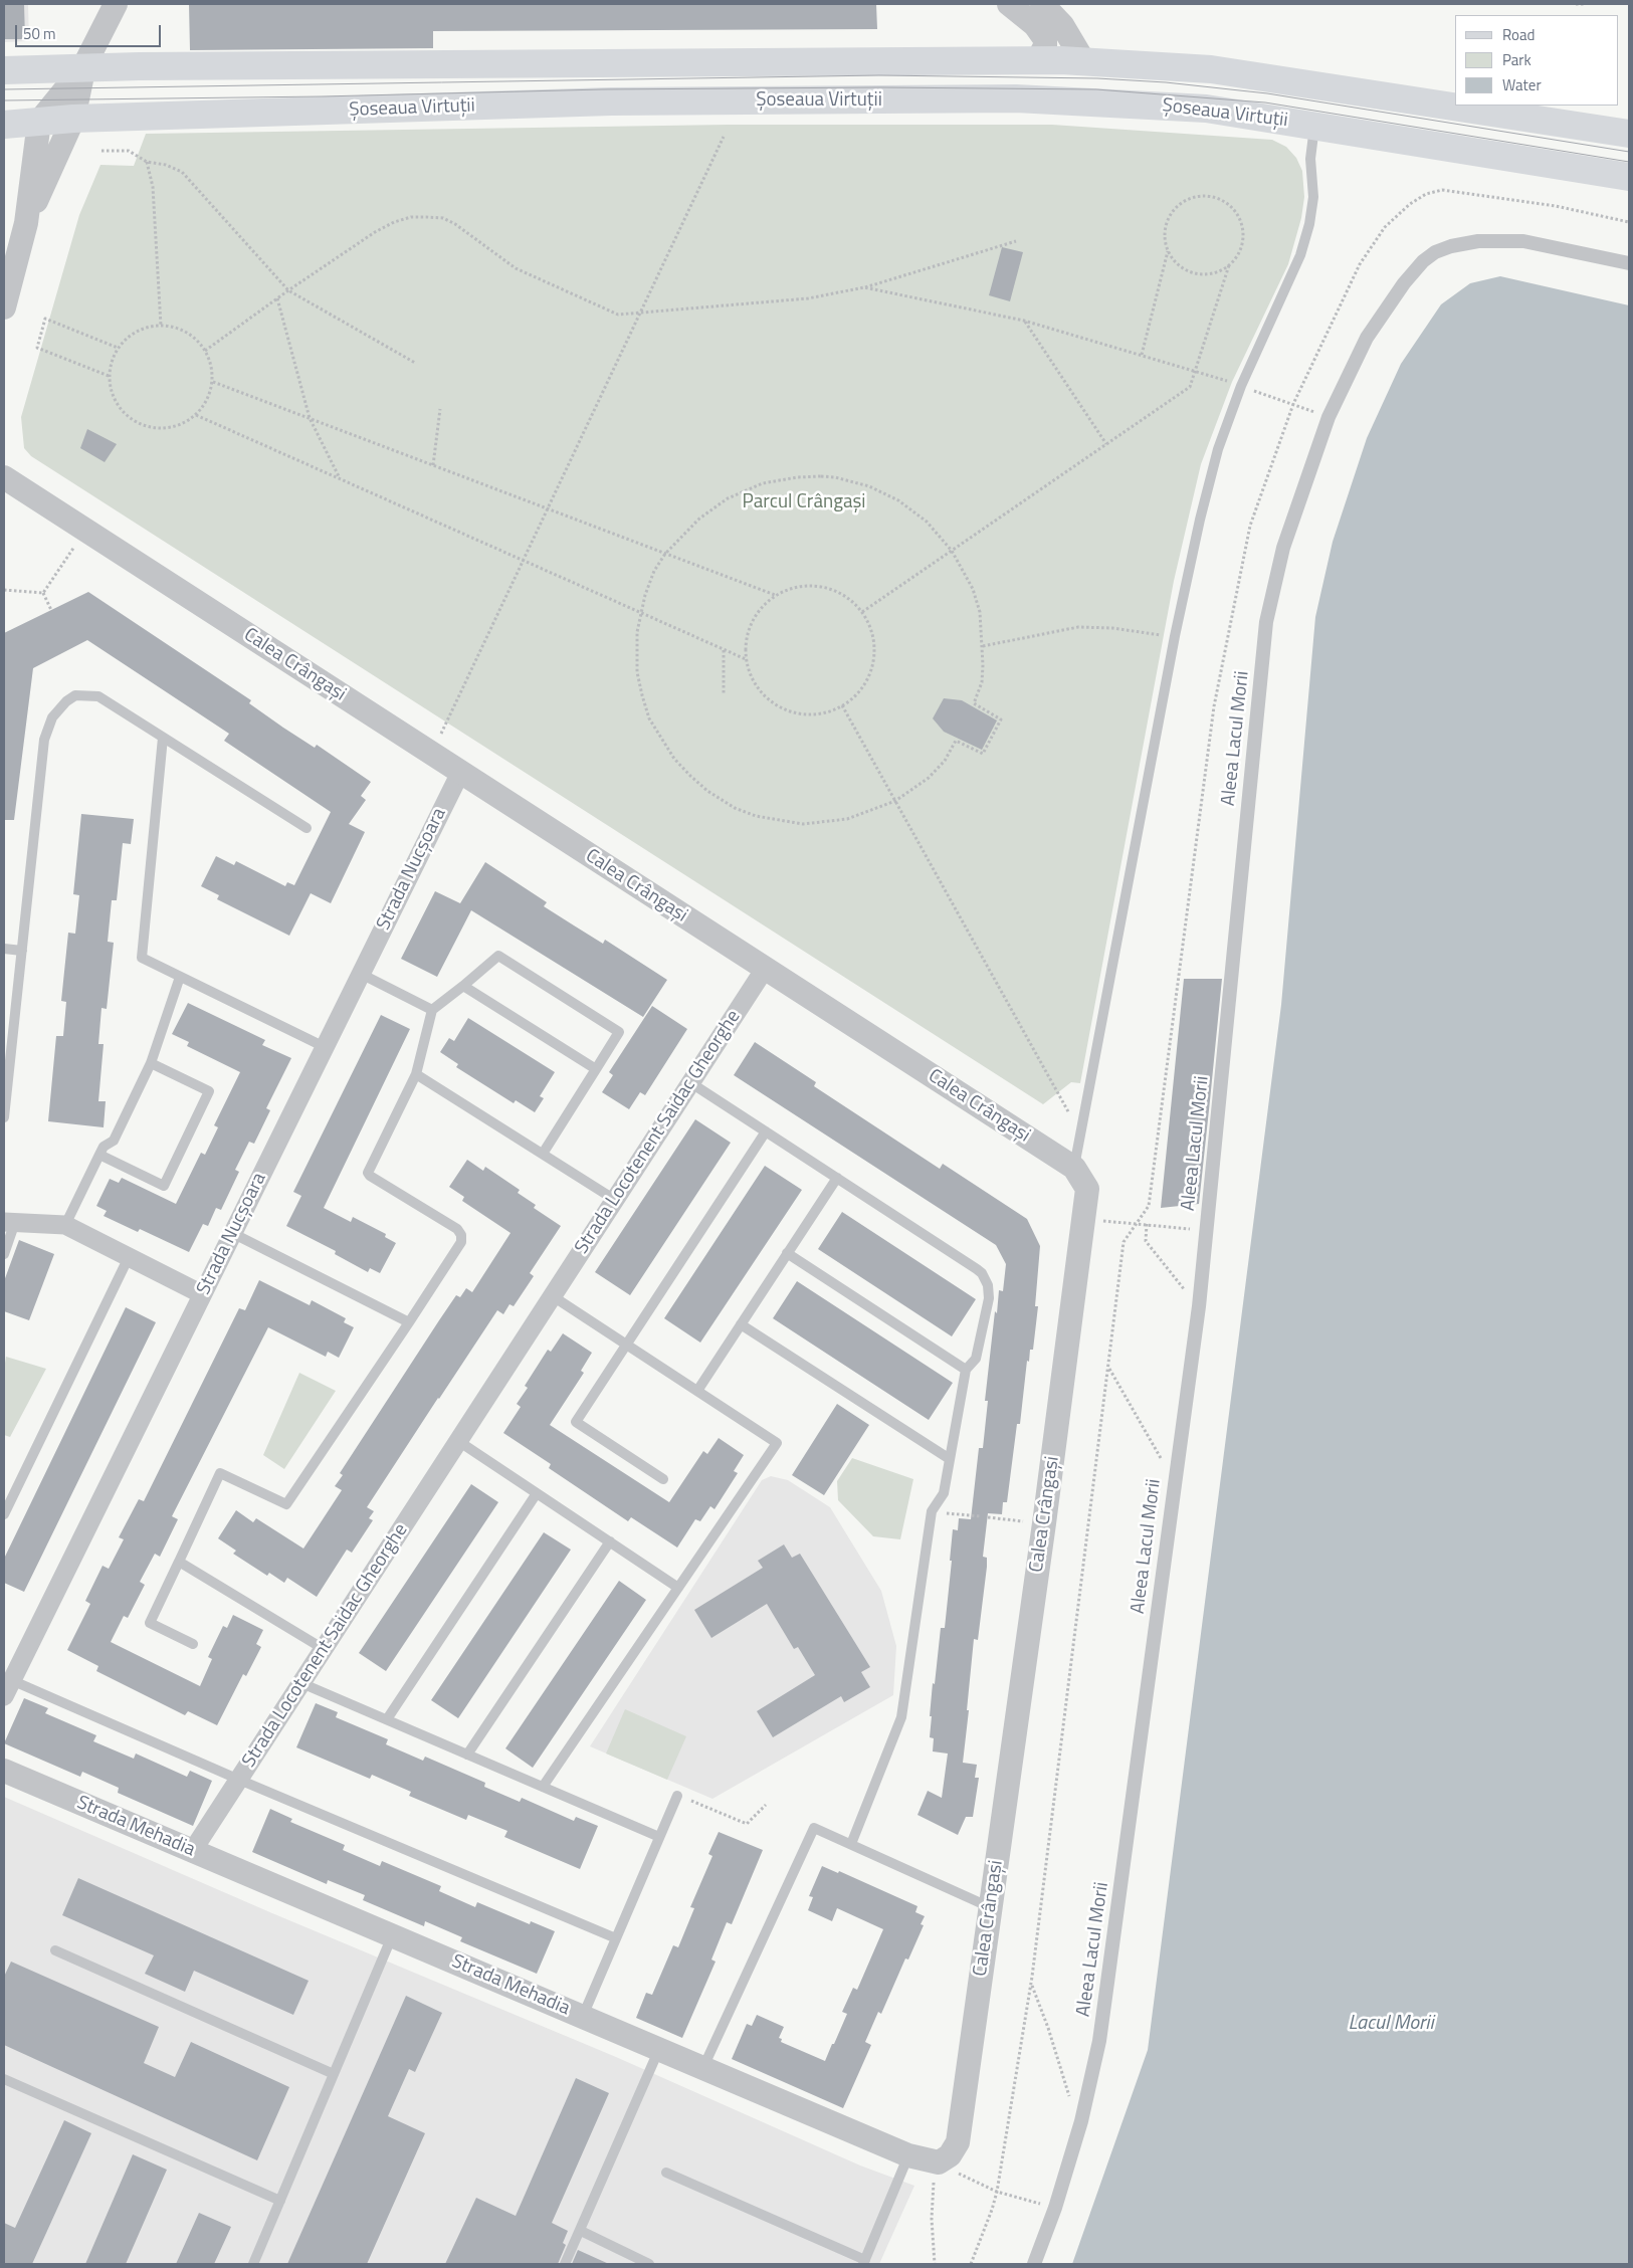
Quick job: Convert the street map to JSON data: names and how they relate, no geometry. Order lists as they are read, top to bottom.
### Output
{
  "streets": {
    "main road": ["Șoseaua Virtuții"],
    "street": [
      "Calea Crângași",
      "Aleea Lacul Morii",
      "Strada Nucșoara",
      "Strada Locotenent Saidac Gheorghe",
      "Strada Mehadia"
    ]
  },
  "crossings": [
    ["Calea Crângași", "Strada Nucșoara"],
    ["Calea Crângași", "Strada Locotenent Saidac Gheorghe"],
    ["Calea Crângași", "Strada Mehadia"],
    ["Strada Locotenent Saidac Gheorghe", "Strada Mehadia"]
  ],
  "water": ["Lacul Morii"],
  "parks": ["Parcul Crângași"],
  "legend": ["Road", "Park", "Water"],
  "scale_bar": "50 m"
}
